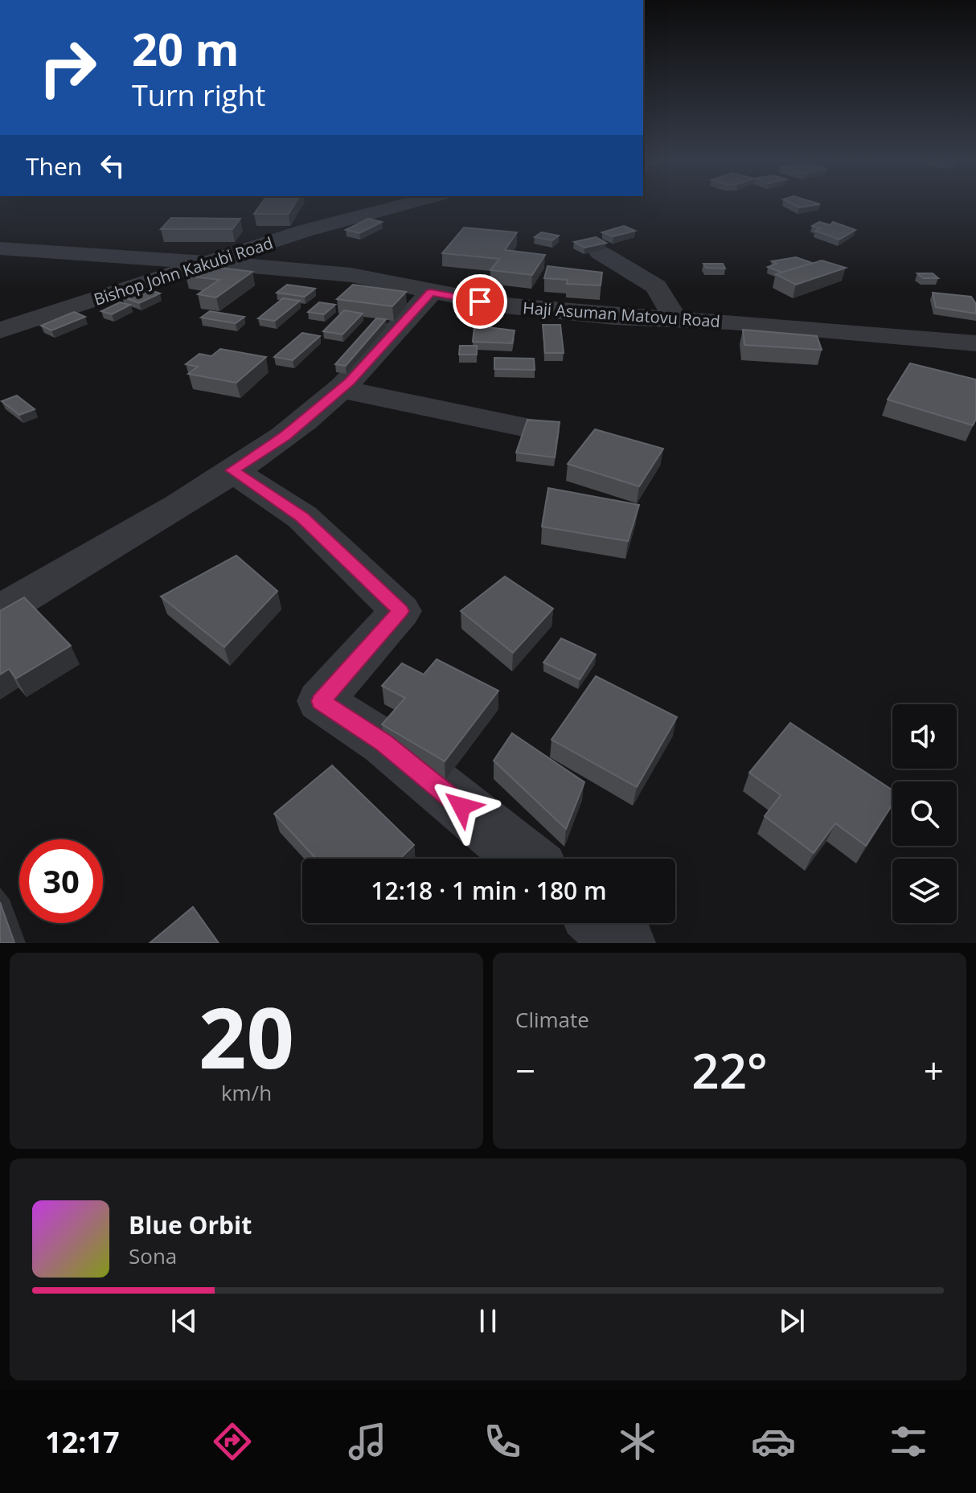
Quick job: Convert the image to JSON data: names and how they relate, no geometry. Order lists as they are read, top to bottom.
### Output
{
  "streets": {
    "street": ["Bishop John Kakubi Road", "Haji Asuman Matovu Road"]
  },
  "crossings": [
    ["Bishop John Kakubi Road", "Haji Asuman Matovu Road"]
  ],
  "page": {
    "turn": ["20 m", "Turn right"],
    "then": "Then",
    "limit": "30",
    "trip": "12:18 · 1 min · 180 m",
    "tile": [
      ["20", "km/h"],
      "Climate"
    ],
    "heat": ["−", "22°", "+"],
    "song": ["Blue Orbit", "Sona"],
    "tabs": "12:17"
  }
}
